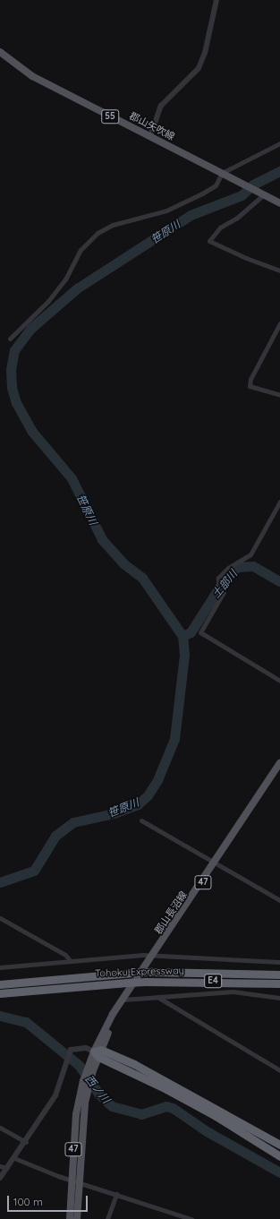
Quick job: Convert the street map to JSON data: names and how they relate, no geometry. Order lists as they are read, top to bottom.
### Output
{
  "streets": {
    "highway": ["Tohoku Expressway", "E4"],
    "main road": [
      "55",
      "郡山矢吹線",
      "47",
      "郡山長沼線"
    ]
  },
  "water": ["笹原川", "土部川", "西ノ川"],
  "scale_bar": "100 m"
}
